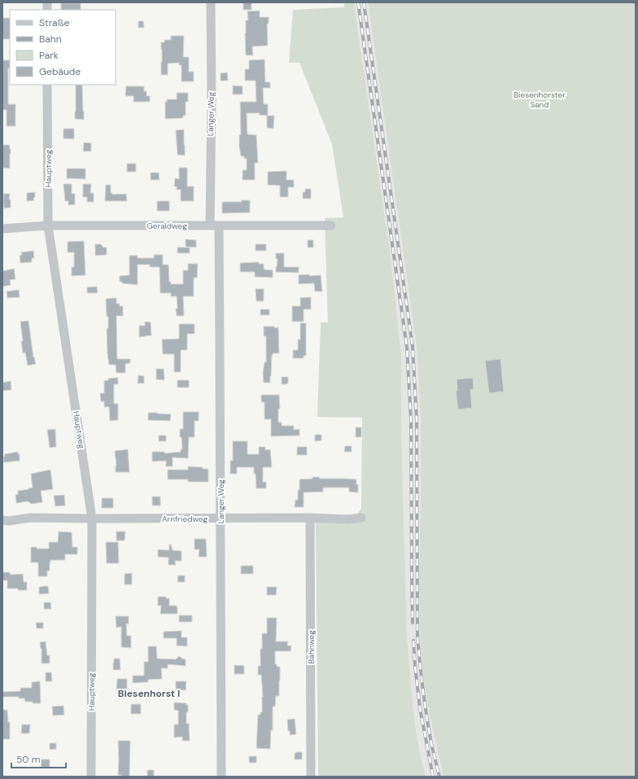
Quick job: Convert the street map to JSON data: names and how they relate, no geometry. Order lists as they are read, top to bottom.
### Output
{
  "streets": {
    "street": [
      "Langer Weg",
      "Hauptweg",
      "Geraldweg",
      "Arnfriedweg",
      "Bahnweg"
    ]
  },
  "crossings": [
    ["Langer Weg", "Geraldweg"],
    ["Langer Weg", "Arnfriedweg"],
    ["Hauptweg", "Geraldweg"],
    ["Hauptweg", "Arnfriedweg"],
    ["Arnfriedweg", "Bahnweg"]
  ],
  "districts": ["Biesenhorst I"],
  "parks": ["Biesenhorster Sand"],
  "legend": [
    "Straße",
    "Bahn",
    "Park",
    "Gebäude"
  ],
  "scale_bar": "50 m"
}
